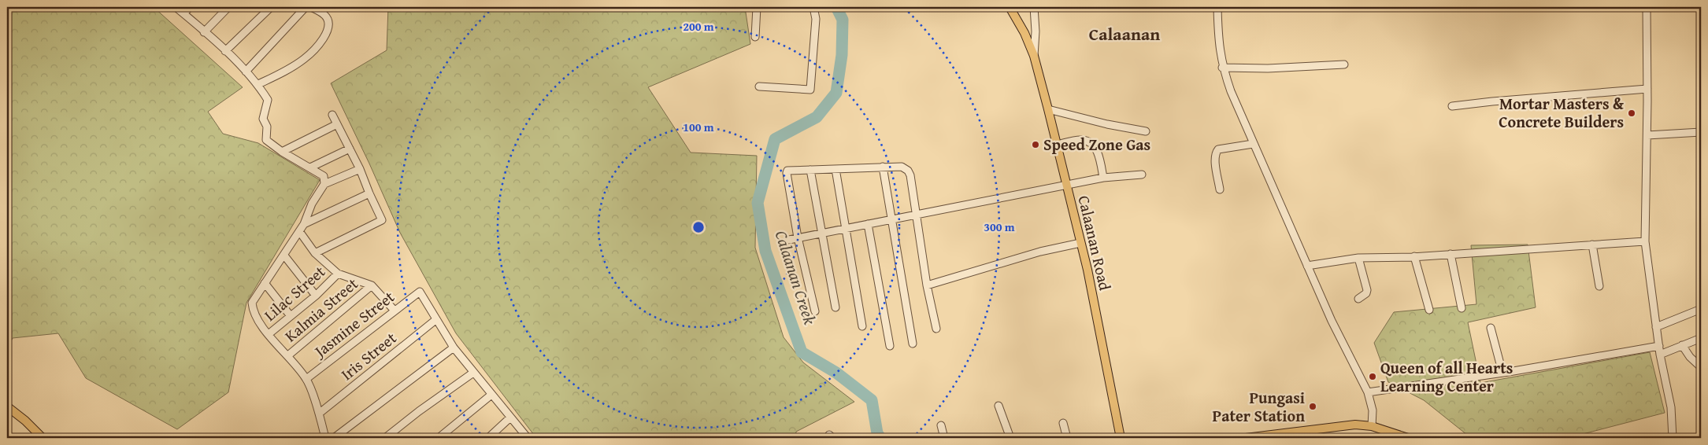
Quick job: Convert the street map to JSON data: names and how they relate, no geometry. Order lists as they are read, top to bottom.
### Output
{
  "streets": {
    "main road": ["Calaanan Road"],
    "street": [
      "Lilac Street",
      "Kalmia Street",
      "Jasmine Street",
      "Iris Street"
    ]
  },
  "crossings": [
    ["Jasmine Street", "Iris Street"]
  ],
  "districts": ["Calaanan"],
  "water": ["Calaanan Creek"],
  "places": [
    "Mortar Masters & Concrete Builders",
    "Speed Zone Gas",
    "Queen of all Hearts Learning Center",
    "Pungasi Pater Station"
  ],
  "rings": ["200 m", "100 m", "300 m"]
}
